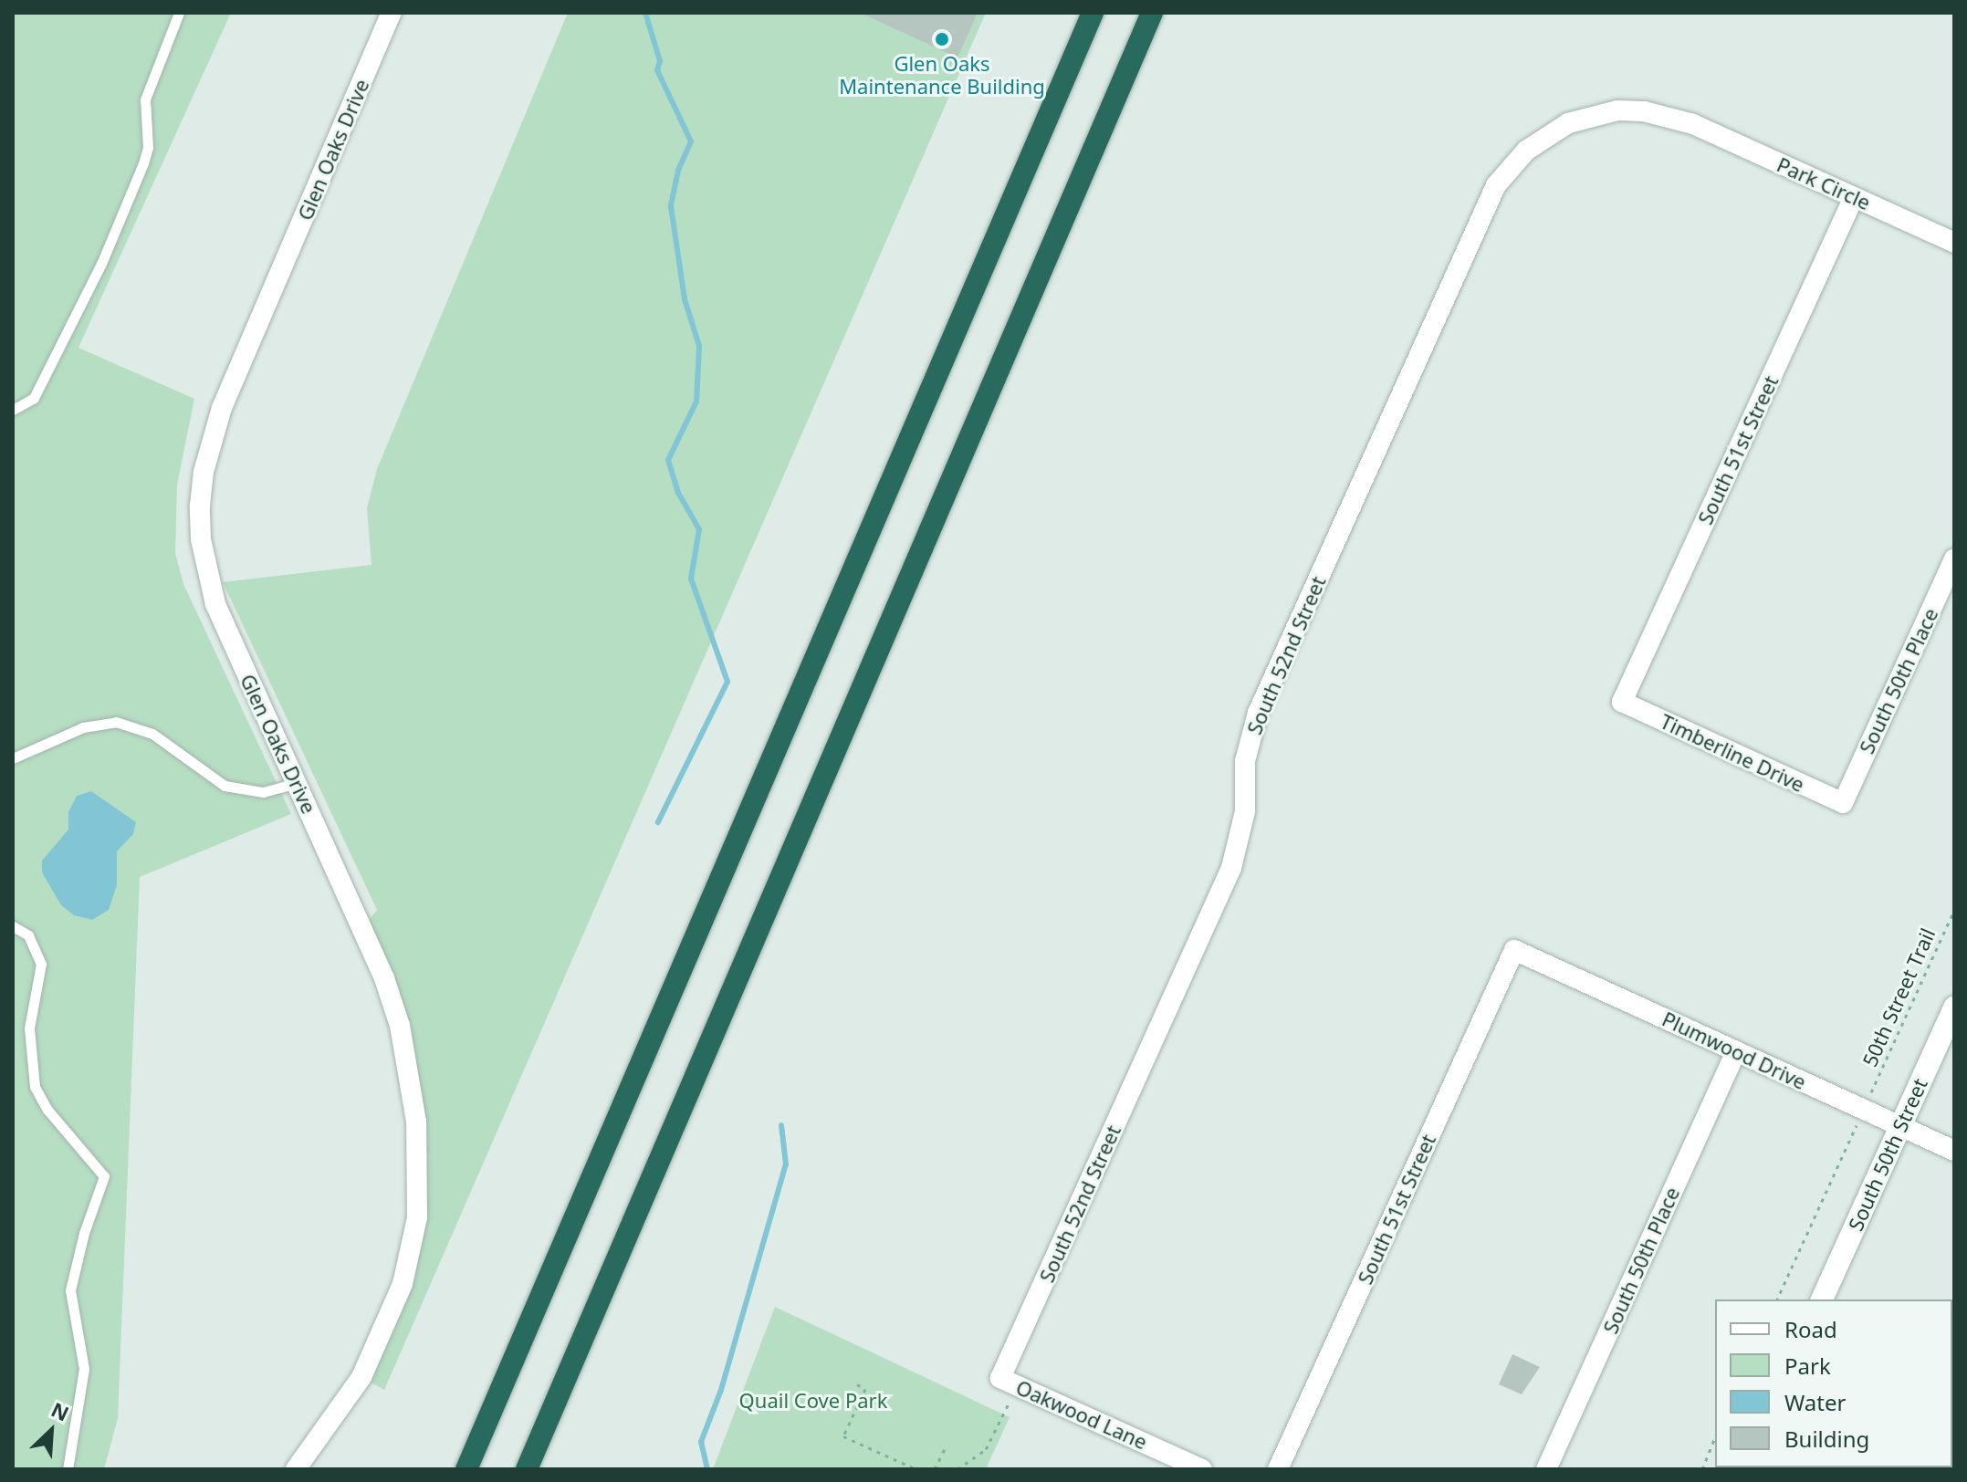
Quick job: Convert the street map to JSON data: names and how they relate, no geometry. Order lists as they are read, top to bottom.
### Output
{
  "streets": {
    "main road": ["South 50th Street"],
    "street": [
      "Glen Oaks Drive",
      "Park Circle",
      "South 51st Street",
      "South 52nd Street",
      "South 50th Place",
      "Timberline Drive",
      "Plumwood Drive",
      "Oakwood Lane"
    ],
    "path": ["50th Street Trail"]
  },
  "crossings": [
    ["Park Circle", "South 51st Street"],
    ["Park Circle", "South 52nd Street"],
    ["South 51st Street", "Timberline Drive"],
    ["South 51st Street", "Plumwood Drive"],
    ["South 52nd Street", "Oakwood Lane"],
    ["South 50th Place", "Timberline Drive"],
    ["South 50th Place", "Plumwood Drive"],
    ["Plumwood Drive", "South 50th Street"]
  ],
  "parks": ["Quail Cove Park"],
  "places": ["Glen Oaks Maintenance Building"],
  "legend": [
    "Road",
    "Park",
    "Water",
    "Building"
  ],
  "north": "top right"
}
